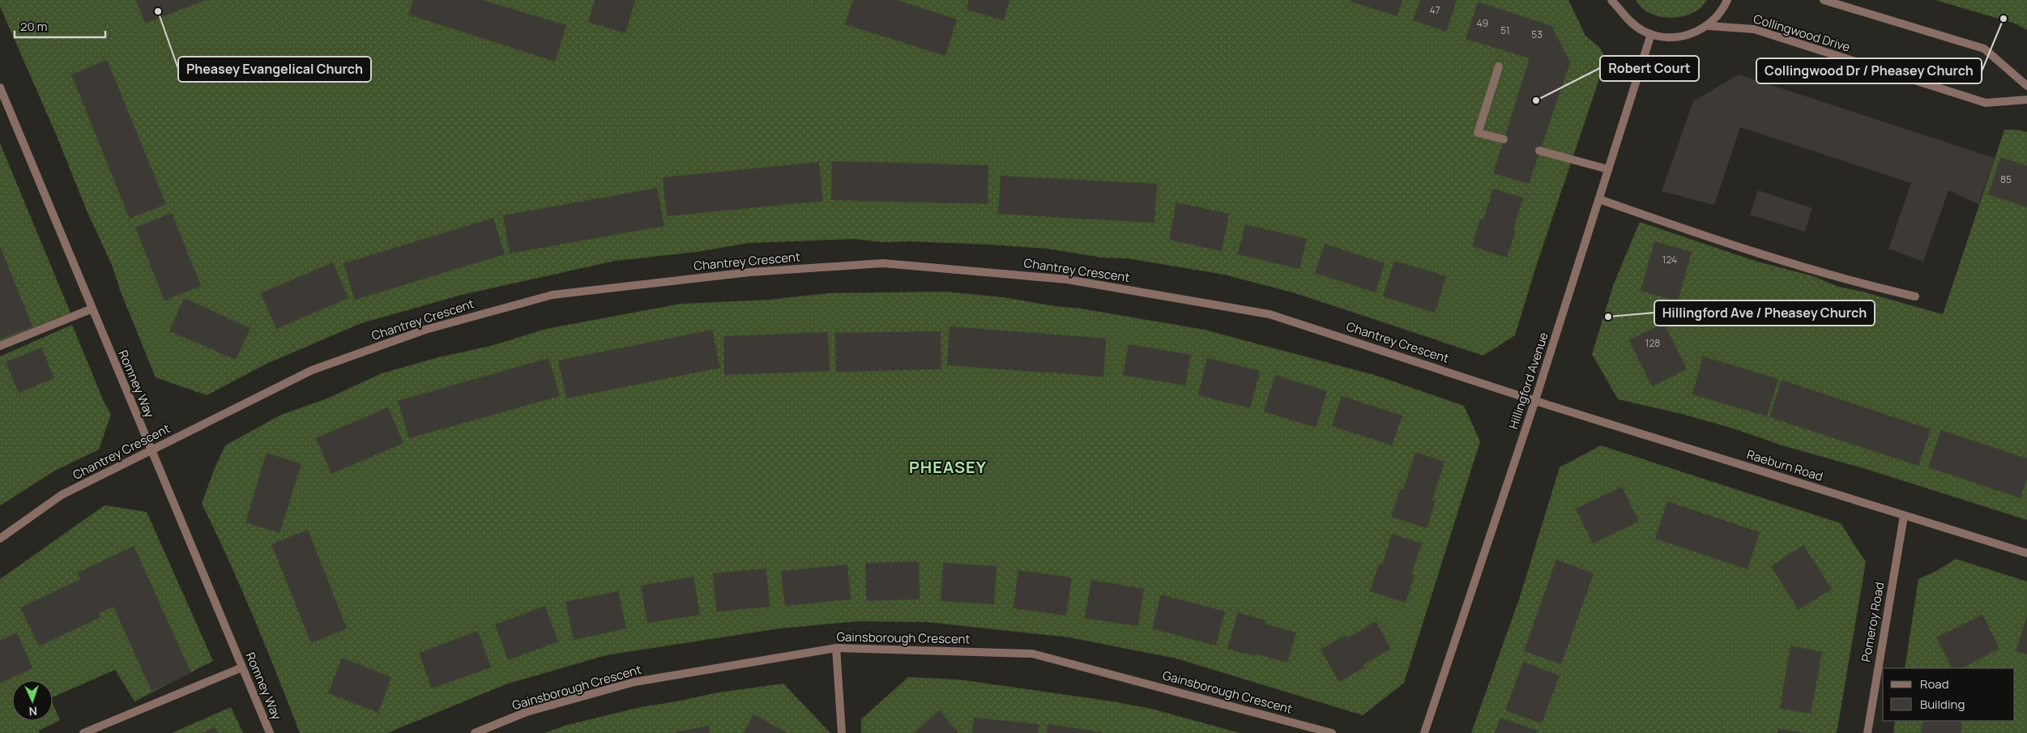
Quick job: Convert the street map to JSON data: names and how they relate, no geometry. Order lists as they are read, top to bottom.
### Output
{
  "streets": {
    "street": [
      "Collingwood Drive",
      "Chantrey Crescent",
      "Hillingford Avenue",
      "Romney Way",
      "Raeburn Road",
      "Pomeroy Road",
      "Gainsborough Crescent"
    ]
  },
  "crossings": [
    ["Collingwood Drive", "Hillingford Avenue"],
    ["Chantrey Crescent", "Hillingford Avenue"],
    ["Chantrey Crescent", "Romney Way"],
    ["Chantrey Crescent", "Raeburn Road"],
    ["Hillingford Avenue", "Raeburn Road"],
    ["Raeburn Road", "Pomeroy Road"]
  ],
  "districts": ["PHEASEY"],
  "places": [
    "Pheasey Evangelical Church",
    "Collingwood Dr / Pheasey Church",
    "Robert Court",
    "Hillingford Ave / Pheasey Church"
  ],
  "house_numbers": [
    "47",
    "49",
    "51",
    "53",
    "85",
    "124",
    "128"
  ],
  "legend": ["Road", "Building"],
  "scale_bar": "20 m",
  "north": "bottom"
}
